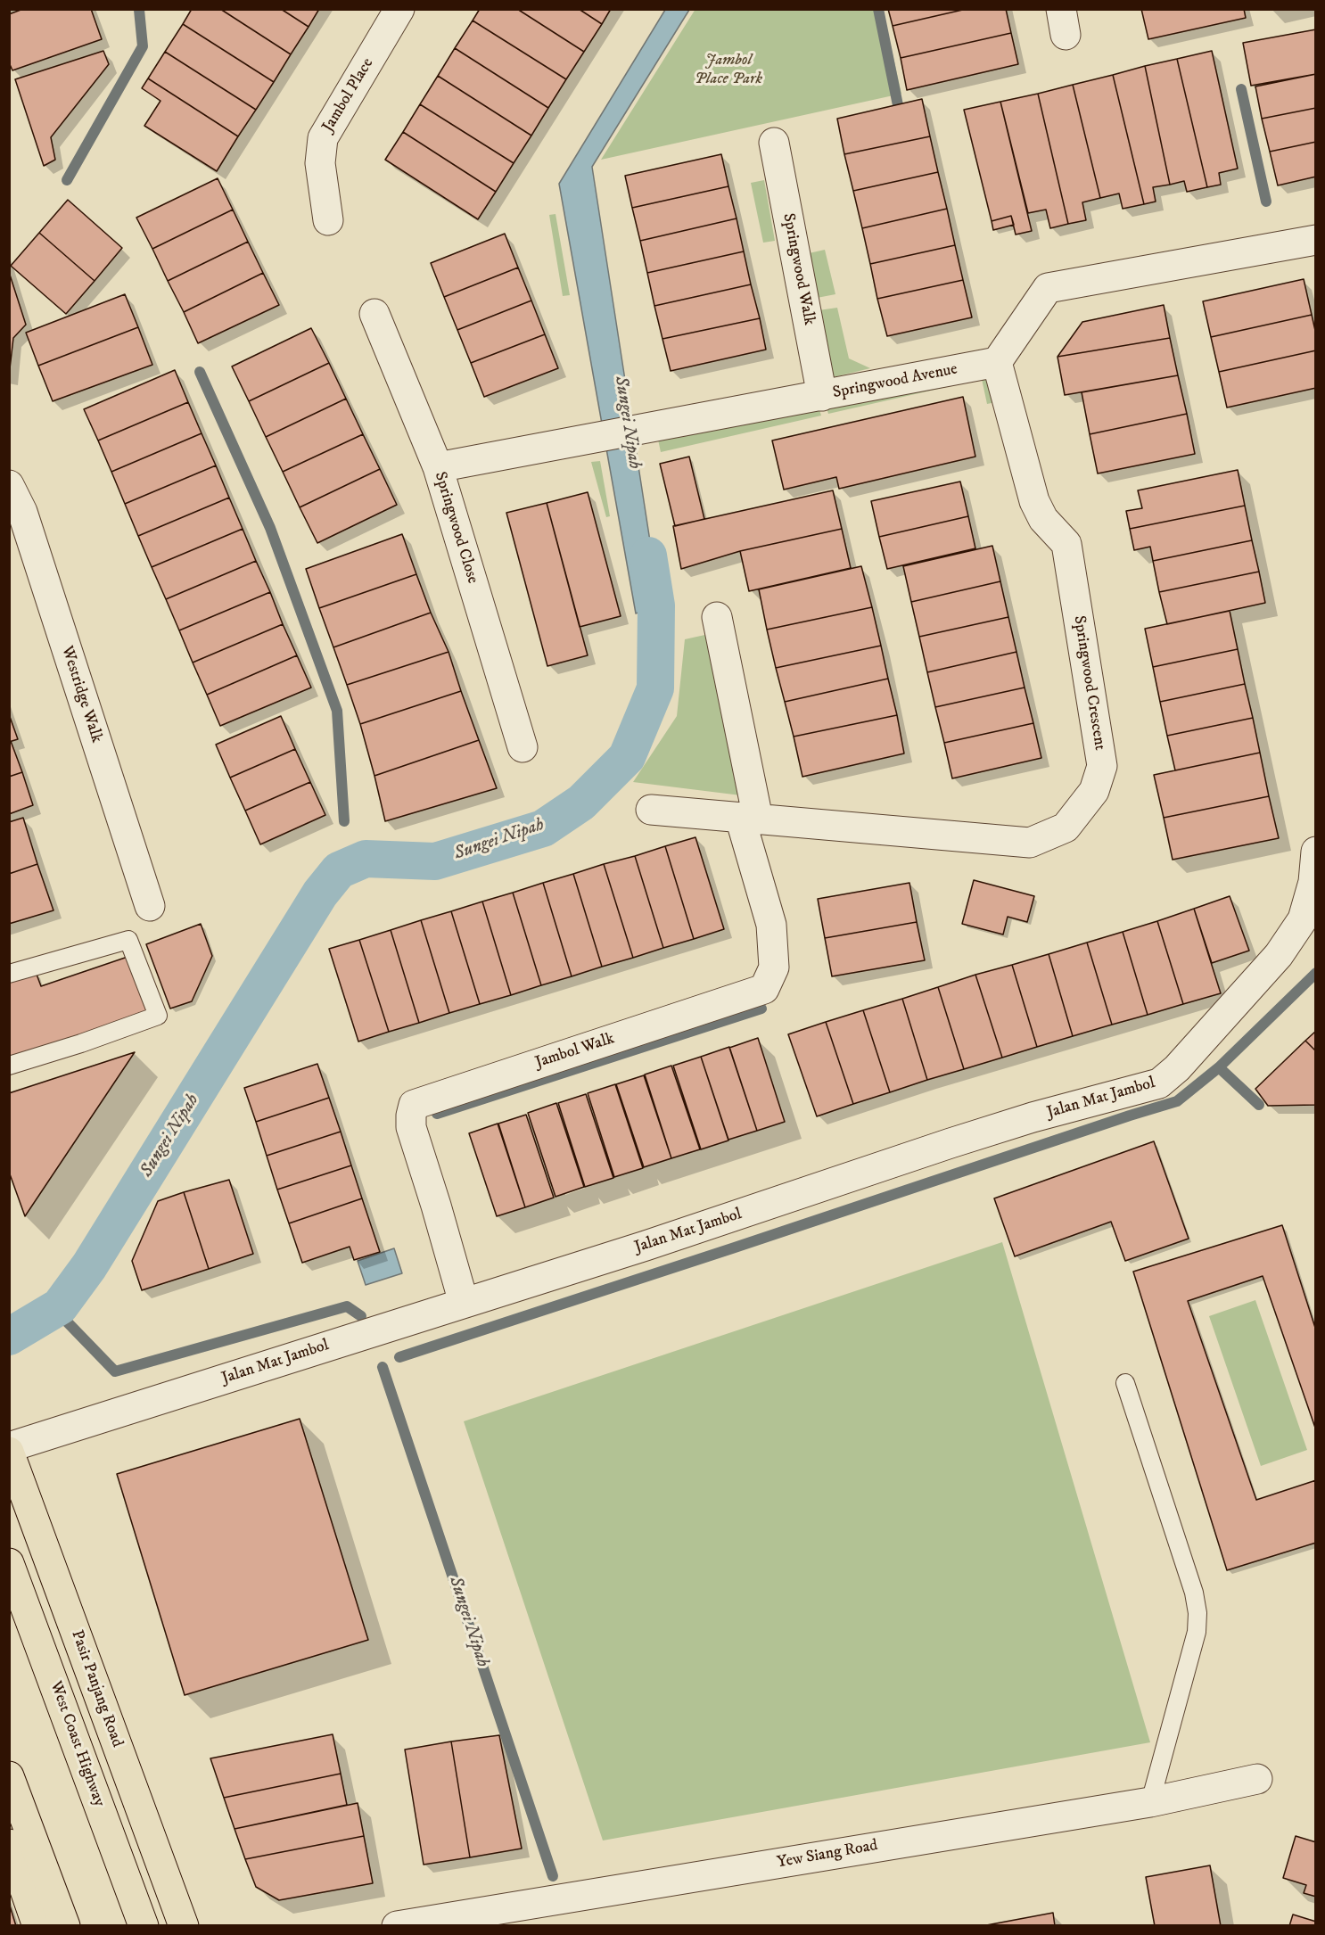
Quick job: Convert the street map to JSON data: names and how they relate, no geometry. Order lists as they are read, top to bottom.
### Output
{
  "streets": {
    "main road": ["Pasir Panjang Road", "West Coast Highway"],
    "street": [
      "Jambol Place",
      "Springwood Walk",
      "Springwood Avenue",
      "Springwood Close",
      "Springwood Crescent",
      "Westridge Walk",
      "Jambol Walk",
      "Jalan Mat Jambol",
      "Yew Siang Road"
    ]
  },
  "crossings": [
    ["Springwood Walk", "Springwood Avenue"],
    ["Springwood Avenue", "Springwood Close"],
    ["Springwood Avenue", "Springwood Crescent"],
    ["Springwood Crescent", "Jambol Walk"],
    ["Jambol Walk", "Jalan Mat Jambol"]
  ],
  "water": ["Sungei Nipah"],
  "parks": ["Jambol Place Park"]
}
